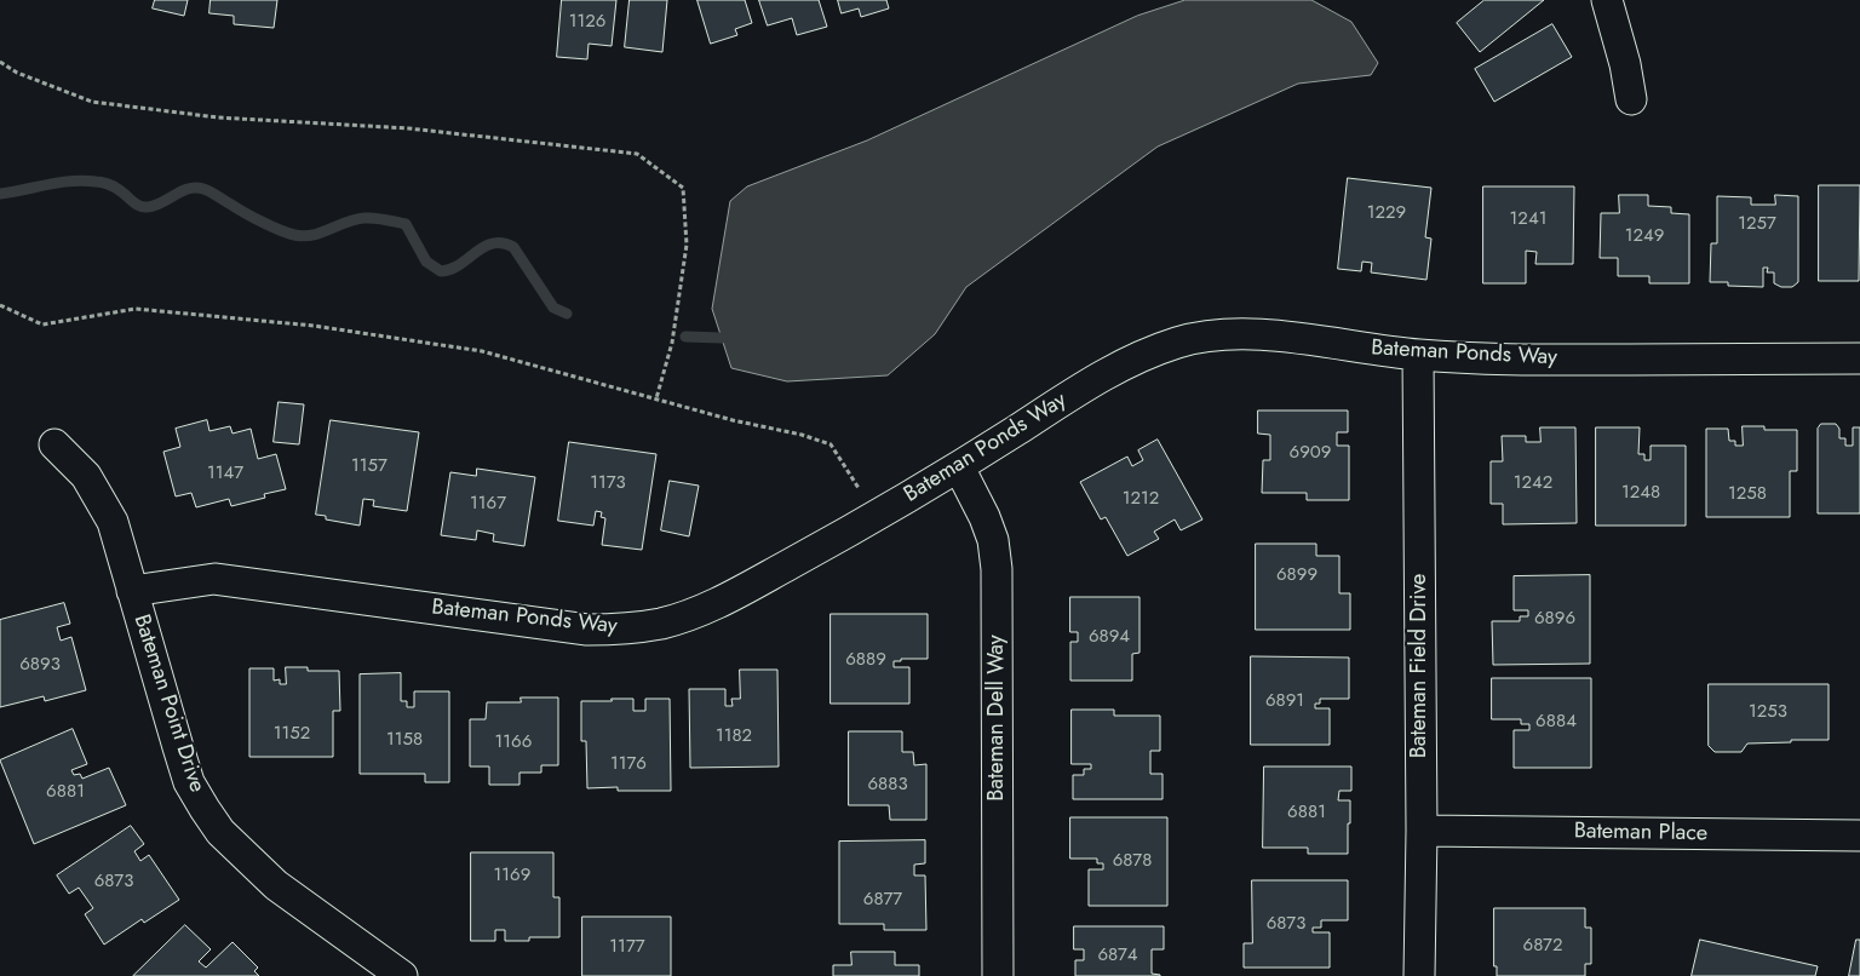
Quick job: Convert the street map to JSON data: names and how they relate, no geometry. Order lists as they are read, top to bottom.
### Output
{
  "streets": {
    "street": [
      "Bateman Ponds Way",
      "Bateman Field Drive",
      "Bateman Point Drive",
      "Bateman Dell Way",
      "Bateman Place"
    ]
  },
  "crossings": [
    ["Bateman Ponds Way", "Bateman Field Drive"],
    ["Bateman Ponds Way", "Bateman Point Drive"],
    ["Bateman Ponds Way", "Bateman Dell Way"],
    ["Bateman Field Drive", "Bateman Place"]
  ],
  "house_numbers": [
    "1126",
    "1229",
    "1241",
    "1257",
    "1249",
    "6909",
    "1157",
    "1147",
    "1173",
    "1242",
    "1248",
    "1258",
    "1212",
    "1167",
    "6899",
    "6896",
    "6894",
    "6889",
    "6893",
    "6891",
    "1253",
    "6884",
    "1152",
    "1182",
    "1158",
    "1166",
    "1176",
    "6883",
    "6881",
    "6881",
    "6878",
    "1169",
    "6873",
    "6877",
    "6873",
    "6872",
    "1177",
    "6874"
  ]
}
